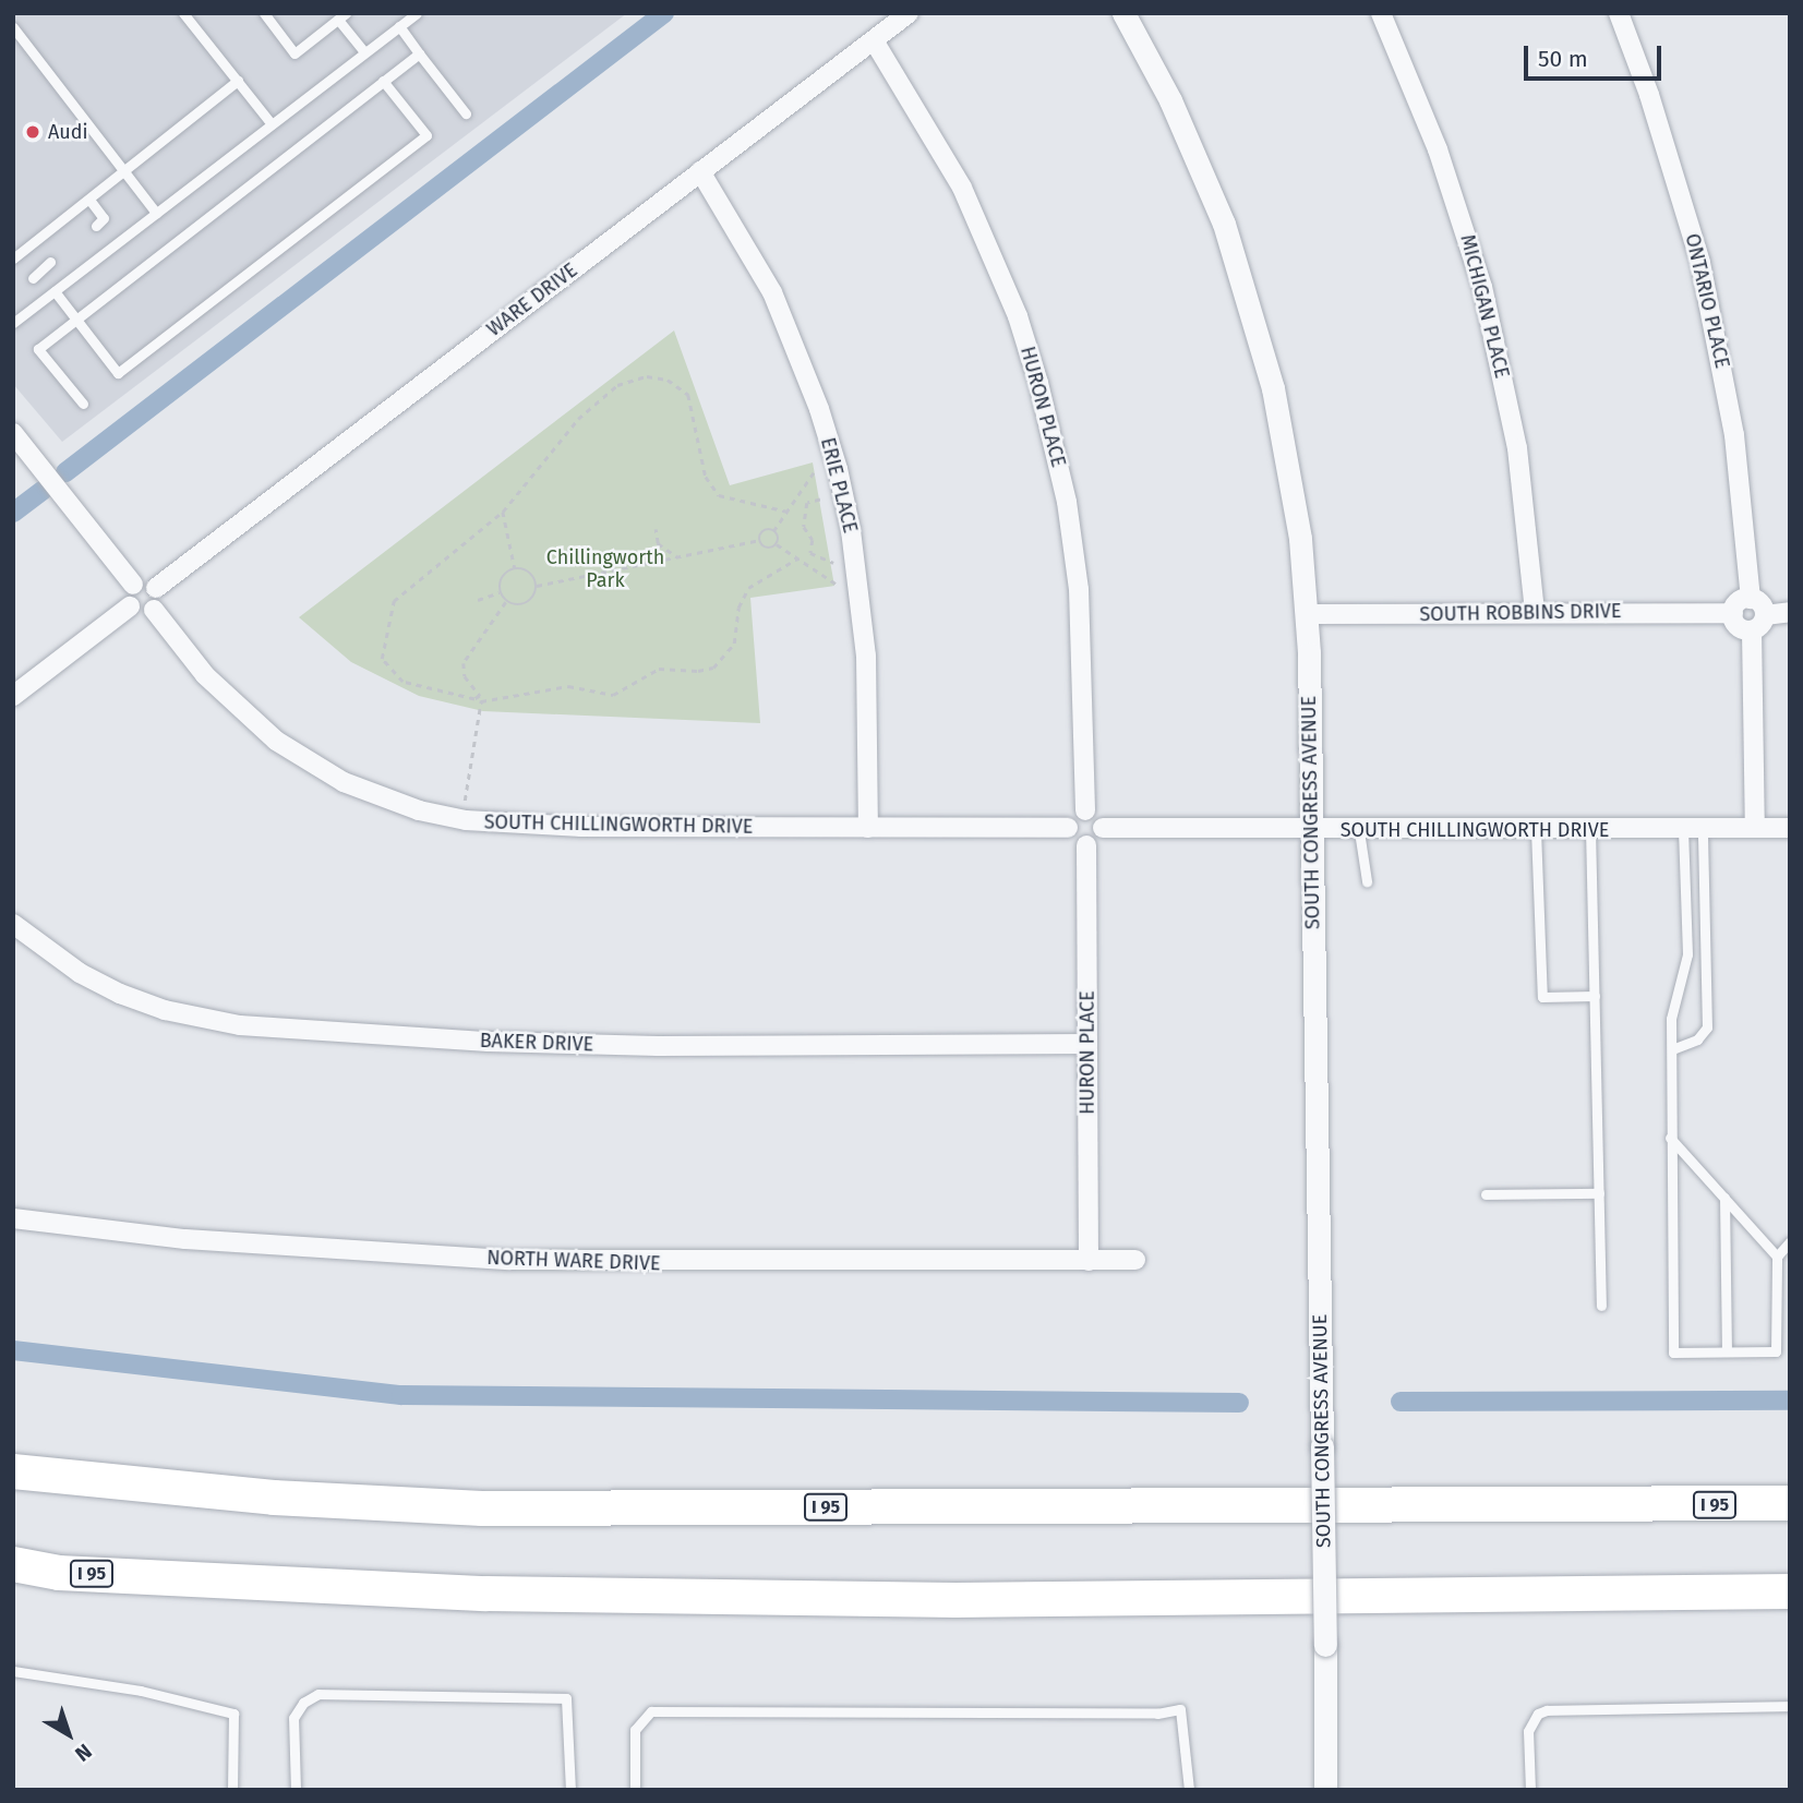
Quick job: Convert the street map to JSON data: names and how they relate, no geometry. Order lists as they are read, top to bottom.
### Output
{
  "streets": {
    "highway": ["I 95"],
    "street": [
      "WARE DRIVE",
      "ONTARIO PLACE",
      "MICHIGAN PLACE",
      "HURON PLACE",
      "ERIE PLACE",
      "SOUTH ROBBINS DRIVE",
      "SOUTH CONGRESS AVENUE",
      "SOUTH CHILLINGWORTH DRIVE",
      "BAKER DRIVE",
      "NORTH WARE DRIVE"
    ]
  },
  "crossings": [
    ["WARE DRIVE", "HURON PLACE"],
    ["WARE DRIVE", "ERIE PLACE"],
    ["WARE DRIVE", "SOUTH CHILLINGWORTH DRIVE"],
    ["ONTARIO PLACE", "SOUTH ROBBINS DRIVE"],
    ["MICHIGAN PLACE", "SOUTH ROBBINS DRIVE"],
    ["HURON PLACE", "SOUTH CHILLINGWORTH DRIVE"],
    ["HURON PLACE", "BAKER DRIVE"],
    ["HURON PLACE", "NORTH WARE DRIVE"],
    ["ERIE PLACE", "SOUTH CHILLINGWORTH DRIVE"],
    ["SOUTH ROBBINS DRIVE", "SOUTH CONGRESS AVENUE"],
    ["SOUTH CONGRESS AVENUE", "SOUTH CHILLINGWORTH DRIVE"]
  ],
  "parks": ["Chillingworth Park"],
  "places": ["Audi"],
  "scale_bar": "50 m",
  "north": "bottom right"
}
